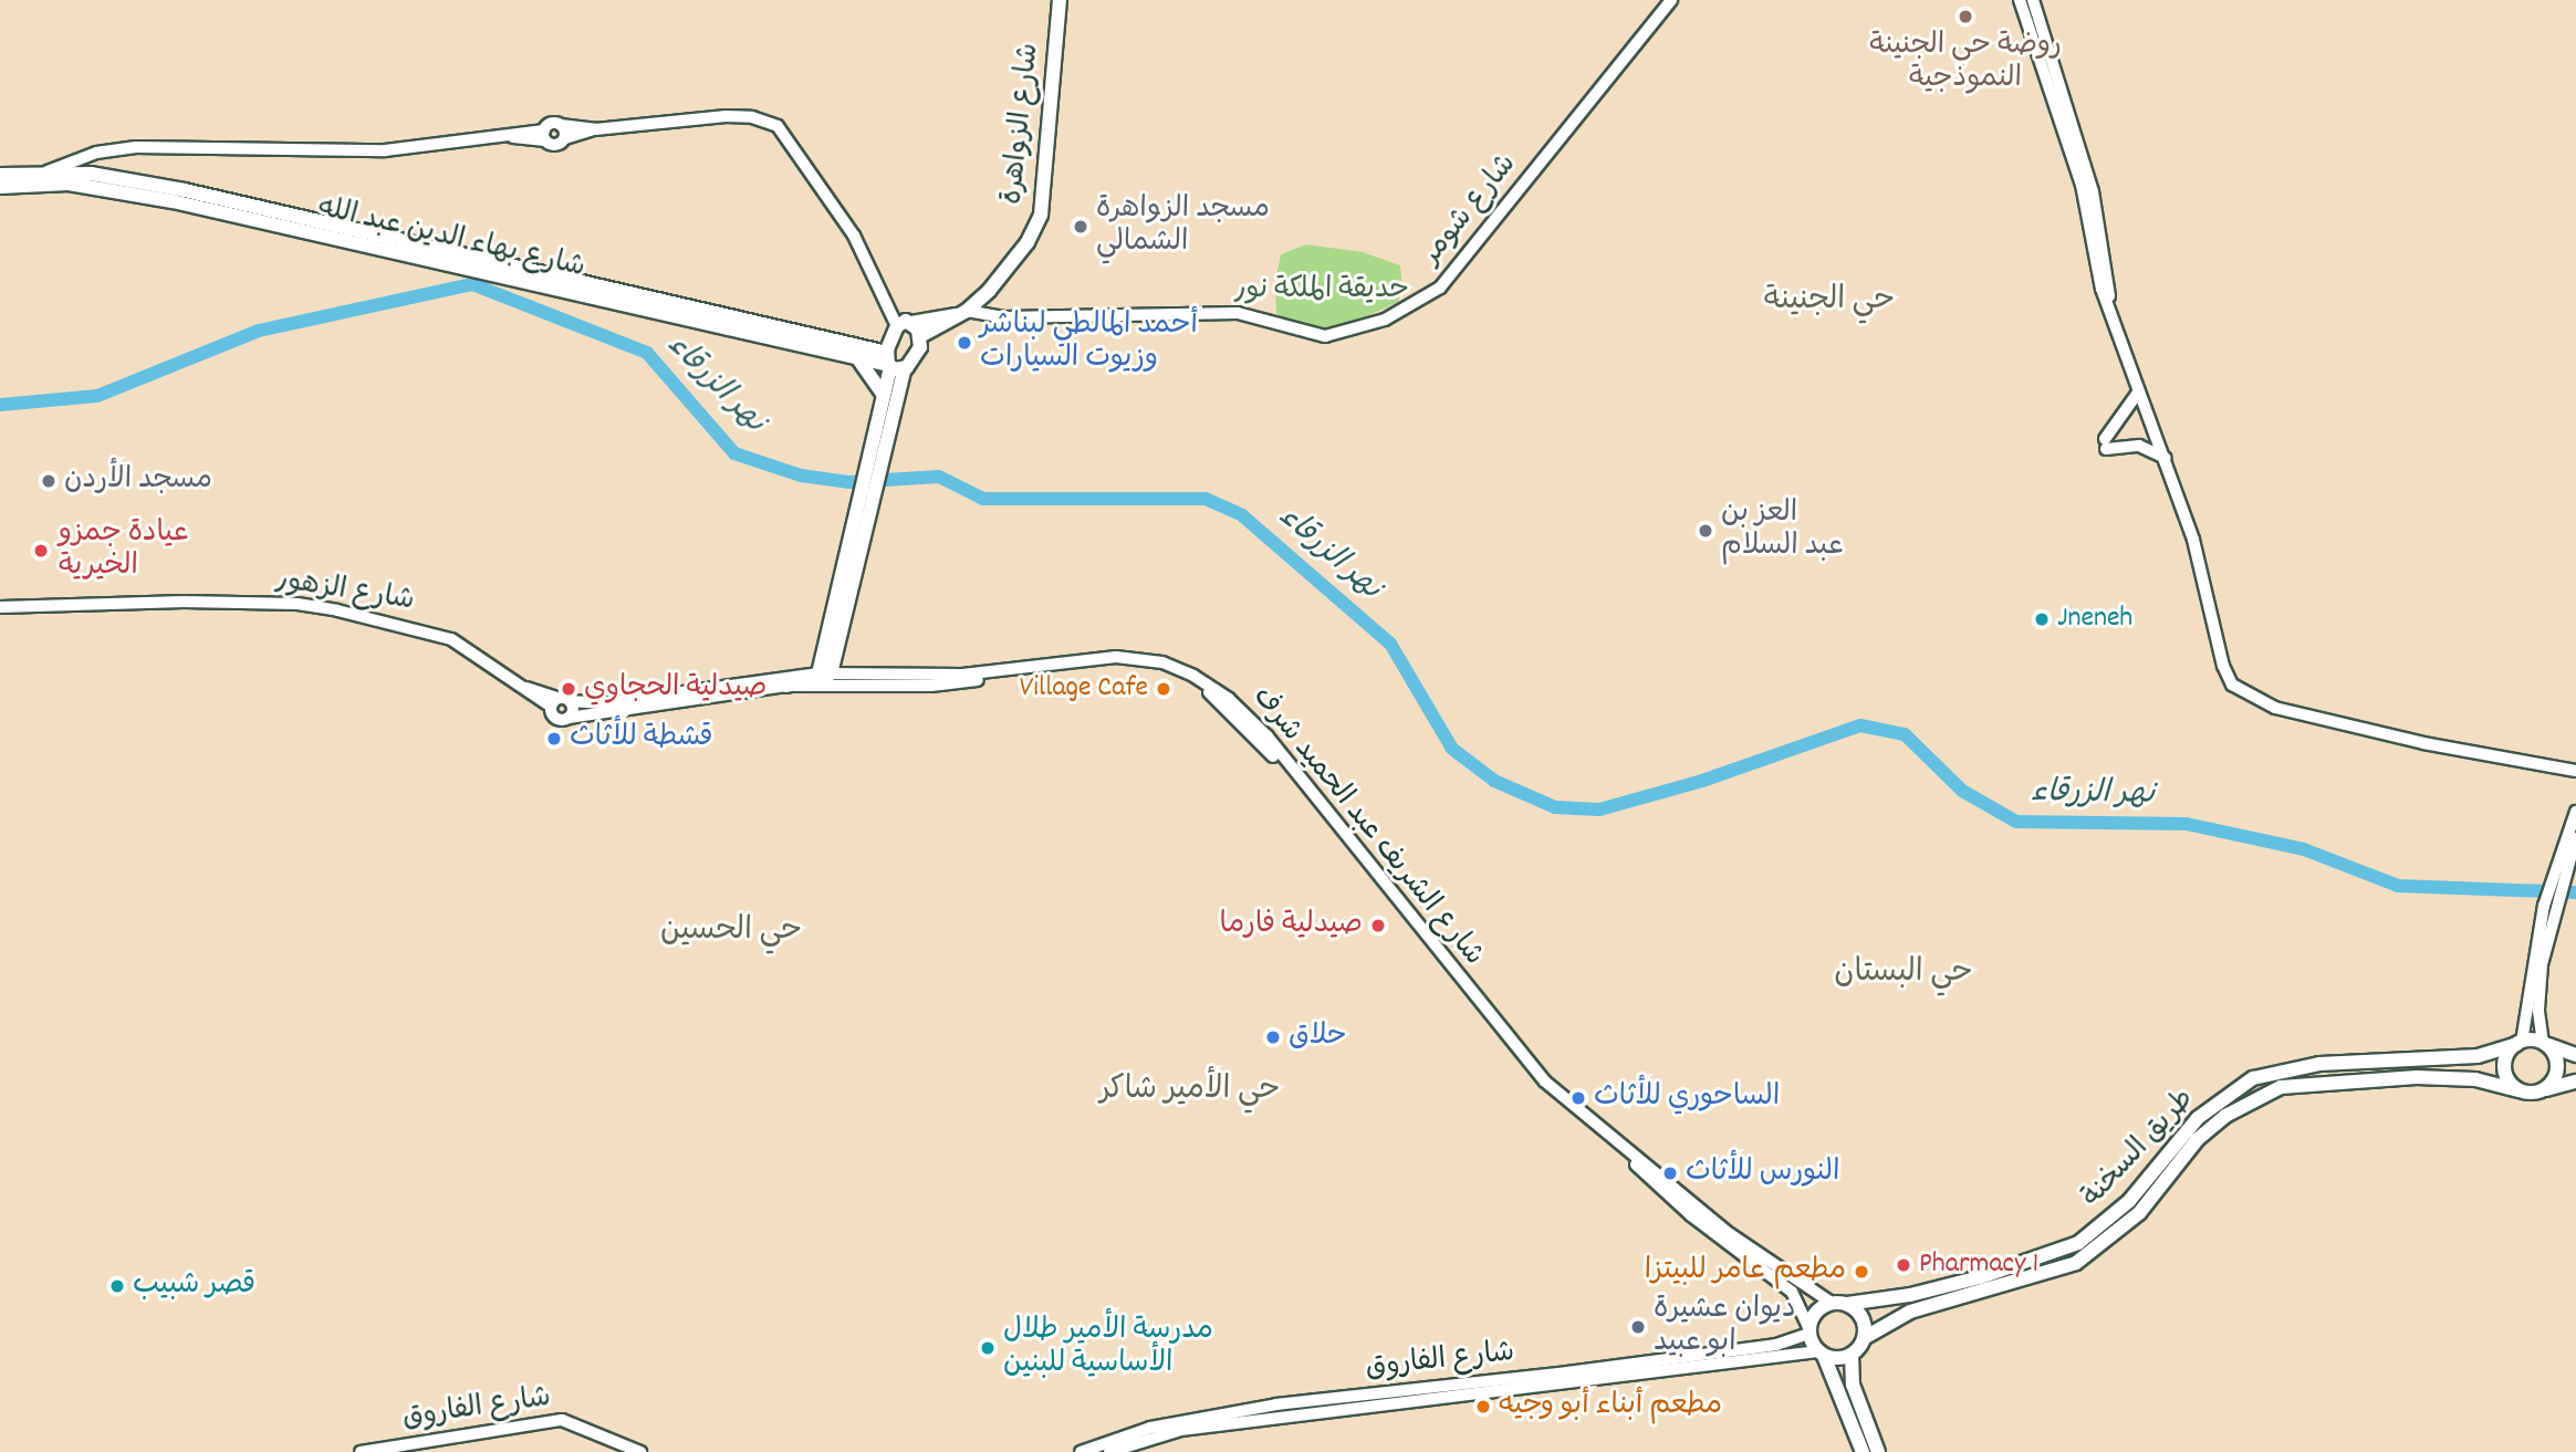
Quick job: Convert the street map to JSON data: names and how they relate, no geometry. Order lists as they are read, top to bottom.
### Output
{
  "streets": {
    "main road": ["شارع الزواهرة", "شارع بهاء الدين عبد الله", "طريق السخنة"],
    "street": [
      "شارع شومر",
      "شارع الزهور",
      "شارع الشريف عبد الحميد شرف",
      "شارع الفاروق"
    ]
  },
  "crossings": [
    ["شارع الزواهرة", "شارع شومر"],
    ["شارع الزهور", "شارع الشريف عبد الحميد شرف"],
    ["شارع الشريف عبد الحميد شرف", "طريق السخنة"],
    ["شارع الشريف عبد الحميد شرف", "شارع الفاروق"],
    ["طريق السخنة", "شارع الفاروق"]
  ],
  "districts": [
    "حي الجنينة",
    "حي الحسين",
    "حي البستان",
    "حي الأمير شاكر"
  ],
  "water": ["نهر الزرقاء"],
  "parks": ["حديقة الملكة نور"],
  "places": [
    "روضة حي الجنينة النموذجية",
    "مسجد الزواهرة الشمالي",
    "أحمد المالطي لبناشر وزيوت السيارات",
    "مسجد الأردن",
    "العز بن عبد السلام",
    "عيادة جمزو الخيرية",
    "Jneneh",
    "صيدلية الحجاوي",
    "Village Cafe",
    "قشطة للأثاث",
    "صيدلية فارما",
    "حلاق",
    "الساحوري للأثاث",
    "النورس للأثاث",
    "Pharmacy 1",
    "مطعم عامر للبيتزا",
    "قصر شبيب",
    "ديوان عشيرة ابو عبيد",
    "مدرسة الأمير طلال الأساسية للبنين",
    "مطعم أبناء أبو وجيه"
  ]
}
